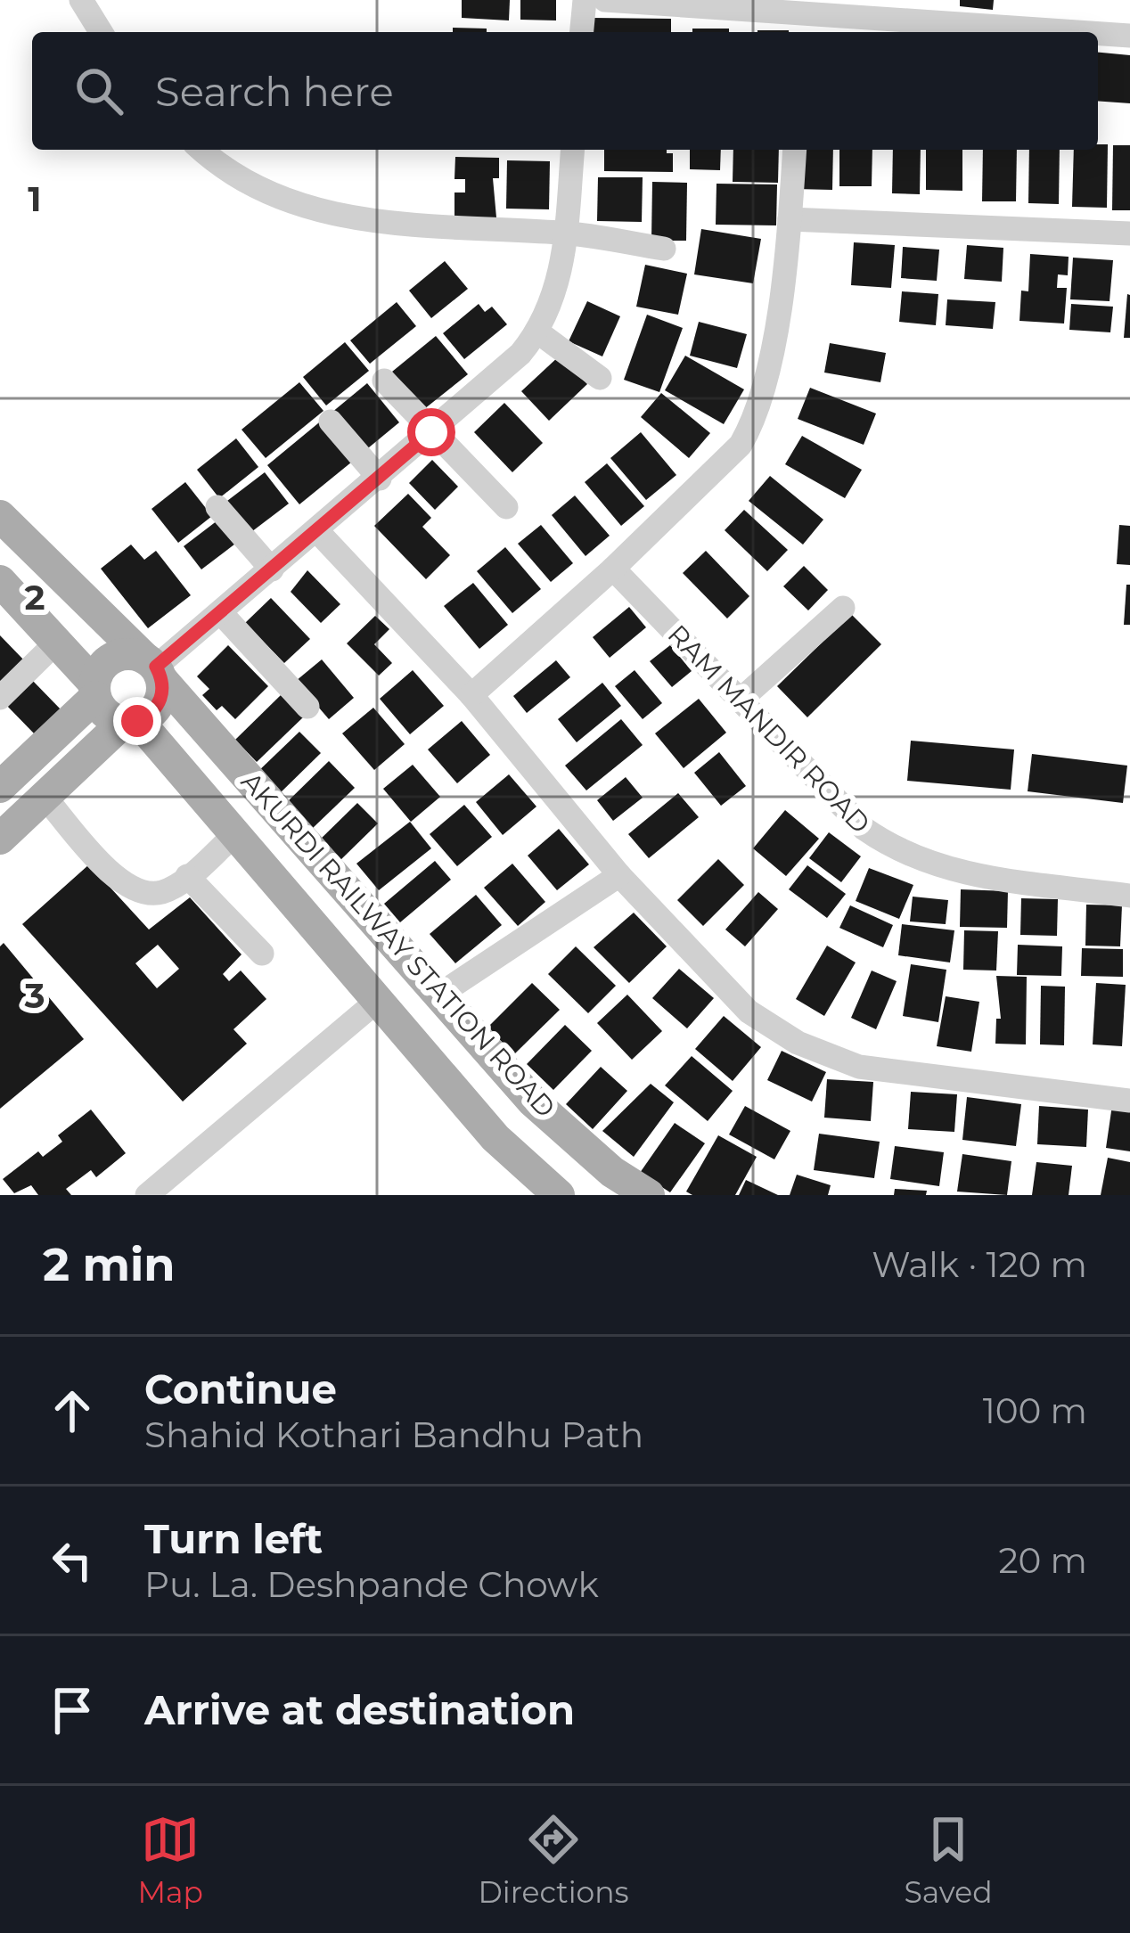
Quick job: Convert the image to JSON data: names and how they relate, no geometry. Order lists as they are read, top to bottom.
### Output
{
  "streets": {
    "main road": ["AKURDI RAILWAY STATION ROAD"],
    "street": ["RAM MANDIR ROAD"]
  },
  "page": {
    "search": "Search here",
    "heading": ["2 min", "Walk · 120 m"],
    "list": [
      ["Continue", "Shahid Kothari Bandhu Path", "100 m"],
      ["Turn left", "Pu. La. Deshpande Chowk", "20 m"],
      "Arrive at destination"
    ],
    "nav": ["Map", "Directions", "Saved"]
  },
  "grid": {
    "rows": ["1", "2", "3"]
  }
}
